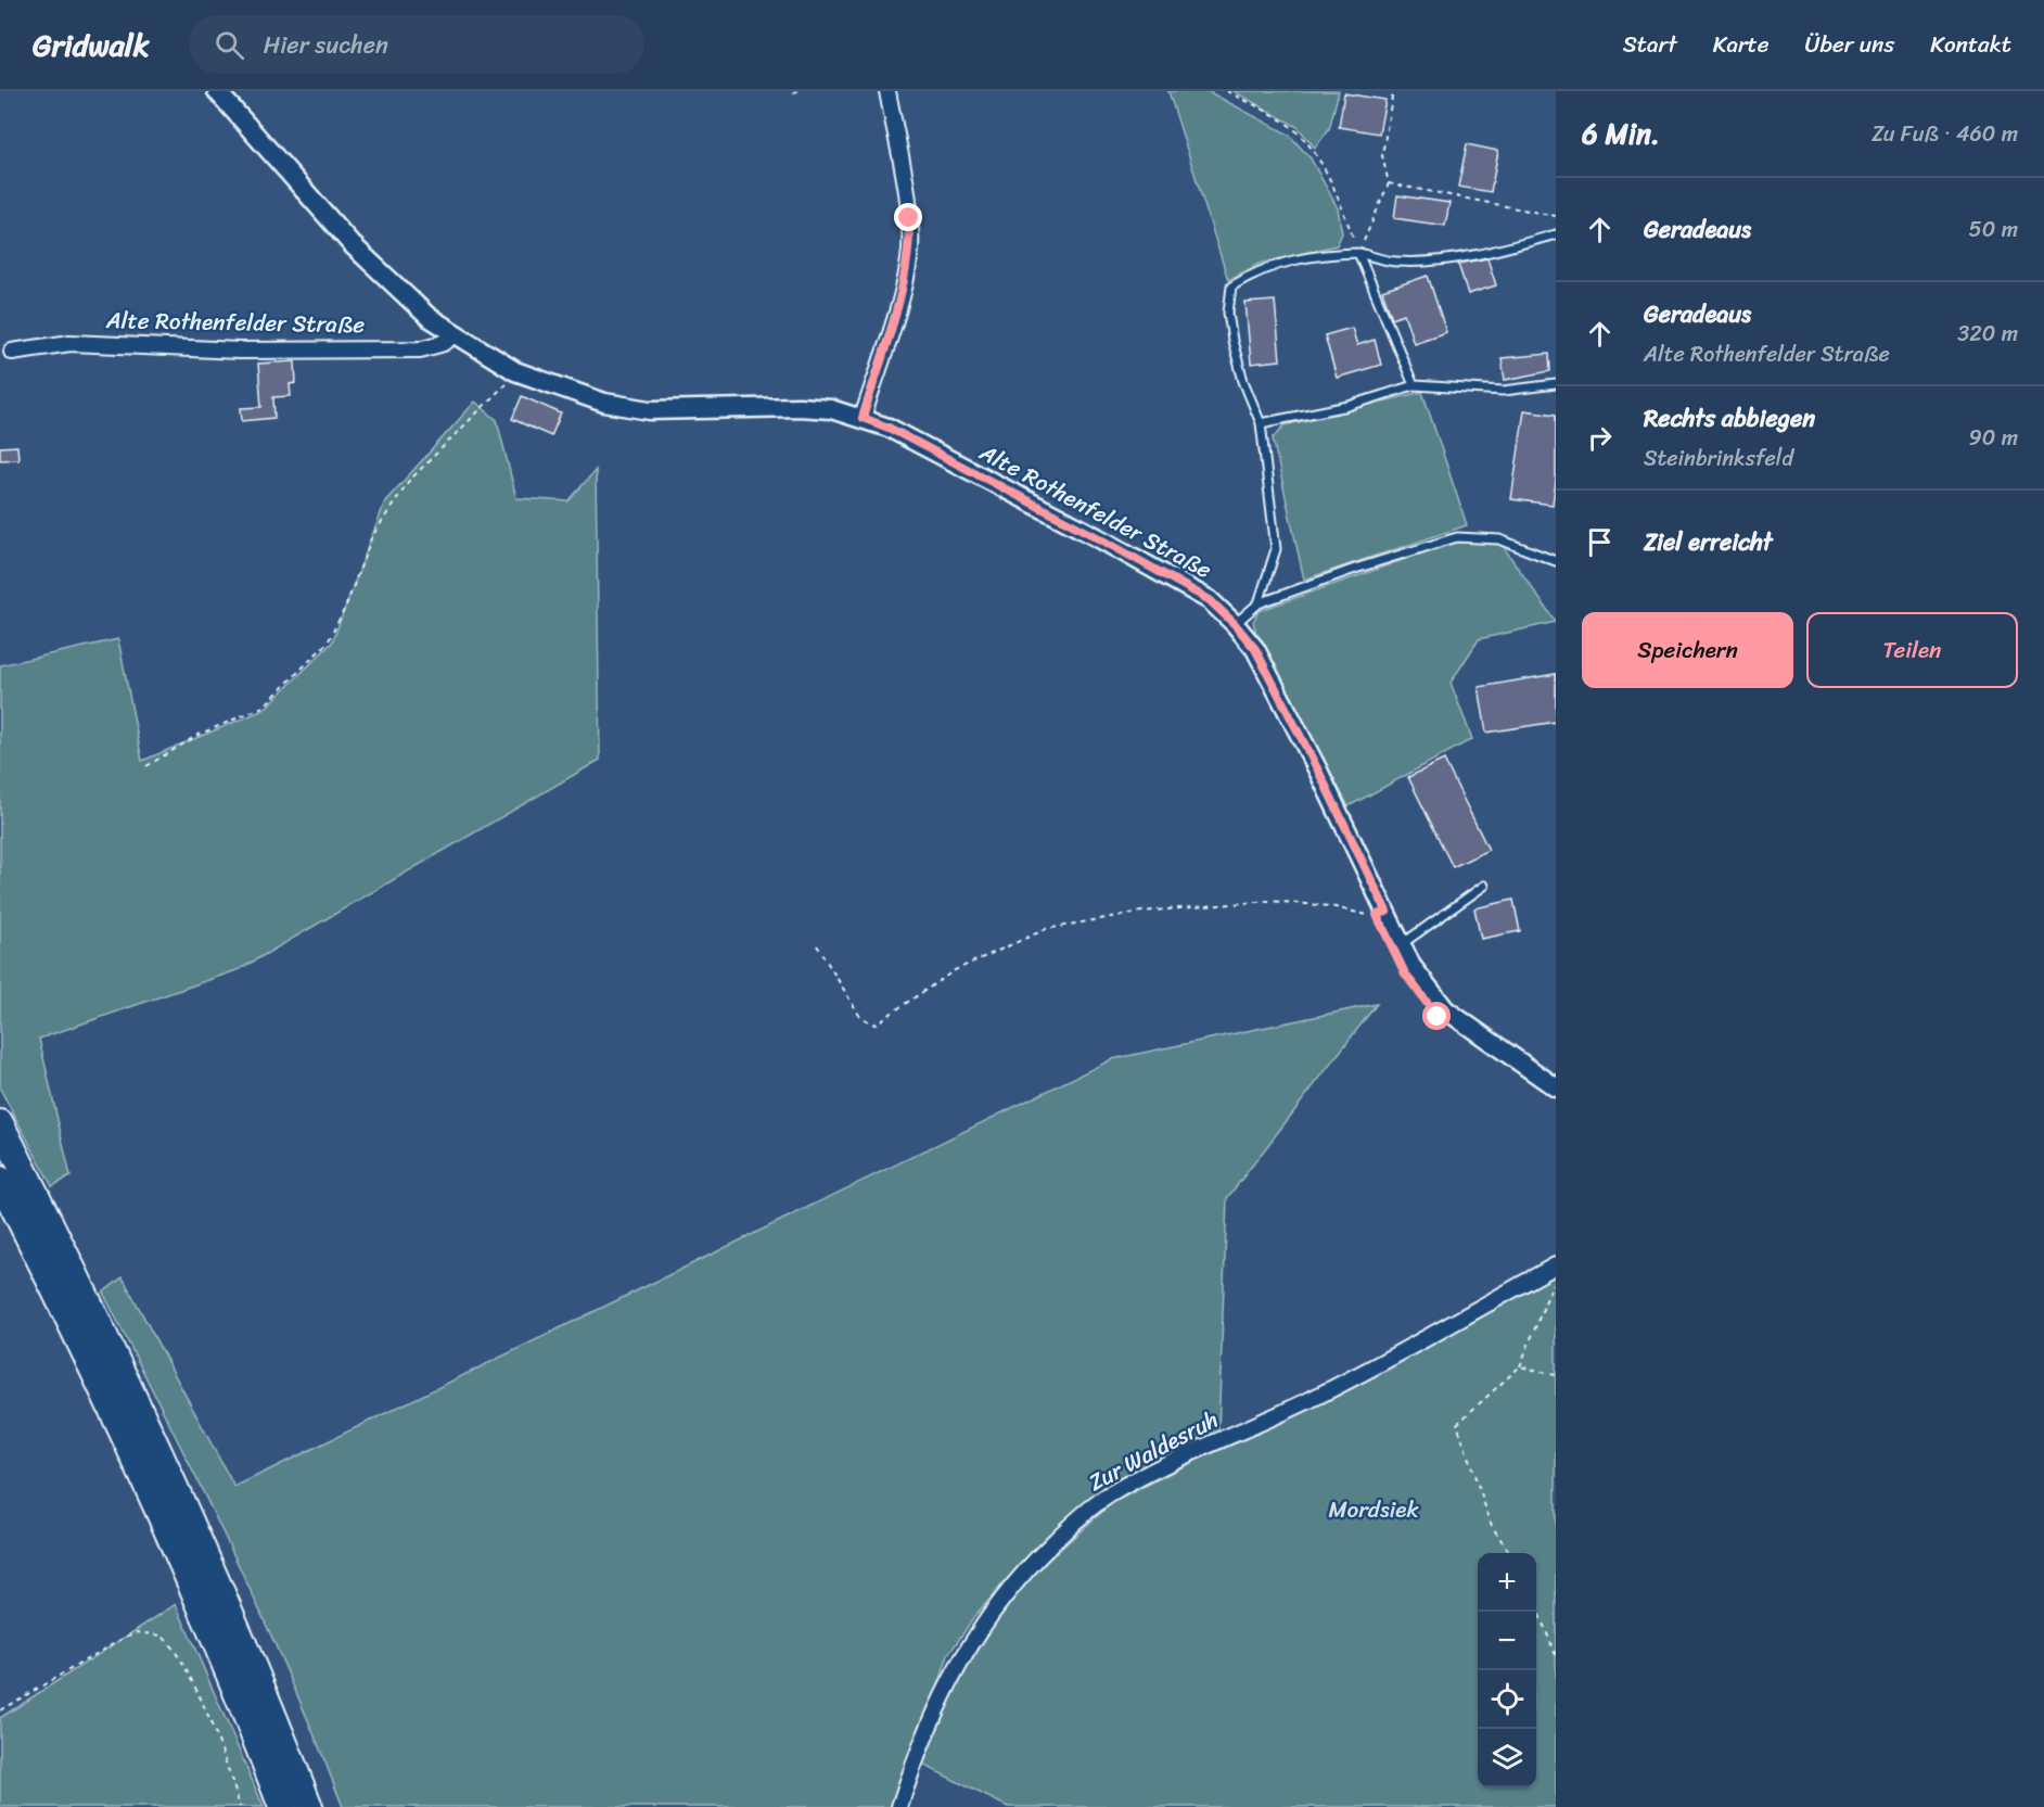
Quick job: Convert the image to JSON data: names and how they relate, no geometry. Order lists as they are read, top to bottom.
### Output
{
  "streets": {
    "street": ["Alte Rothenfelder Straße", "Zur Waldesruh"]
  },
  "parks": ["Mordsiek"],
  "page": {
    "header": "Gridwalk",
    "search": "Hier suchen",
    "nav": [
      "Start",
      "Karte",
      "Über uns",
      "Kontakt"
    ],
    "heading": ["6 Min.", "Zu Fuß · 460 m"],
    "list": [
      ["Geradeaus", "50 m"],
      ["Geradeaus", "Alte Rothenfelder Straße", "320 m"],
      ["Rechts abbiegen", "Steinbrinksfeld", "90 m"],
      "Ziel erreicht"
    ],
    "buttons": ["Speichern", "Teilen"],
    "map_buttons": ["+", "−"]
  }
}
